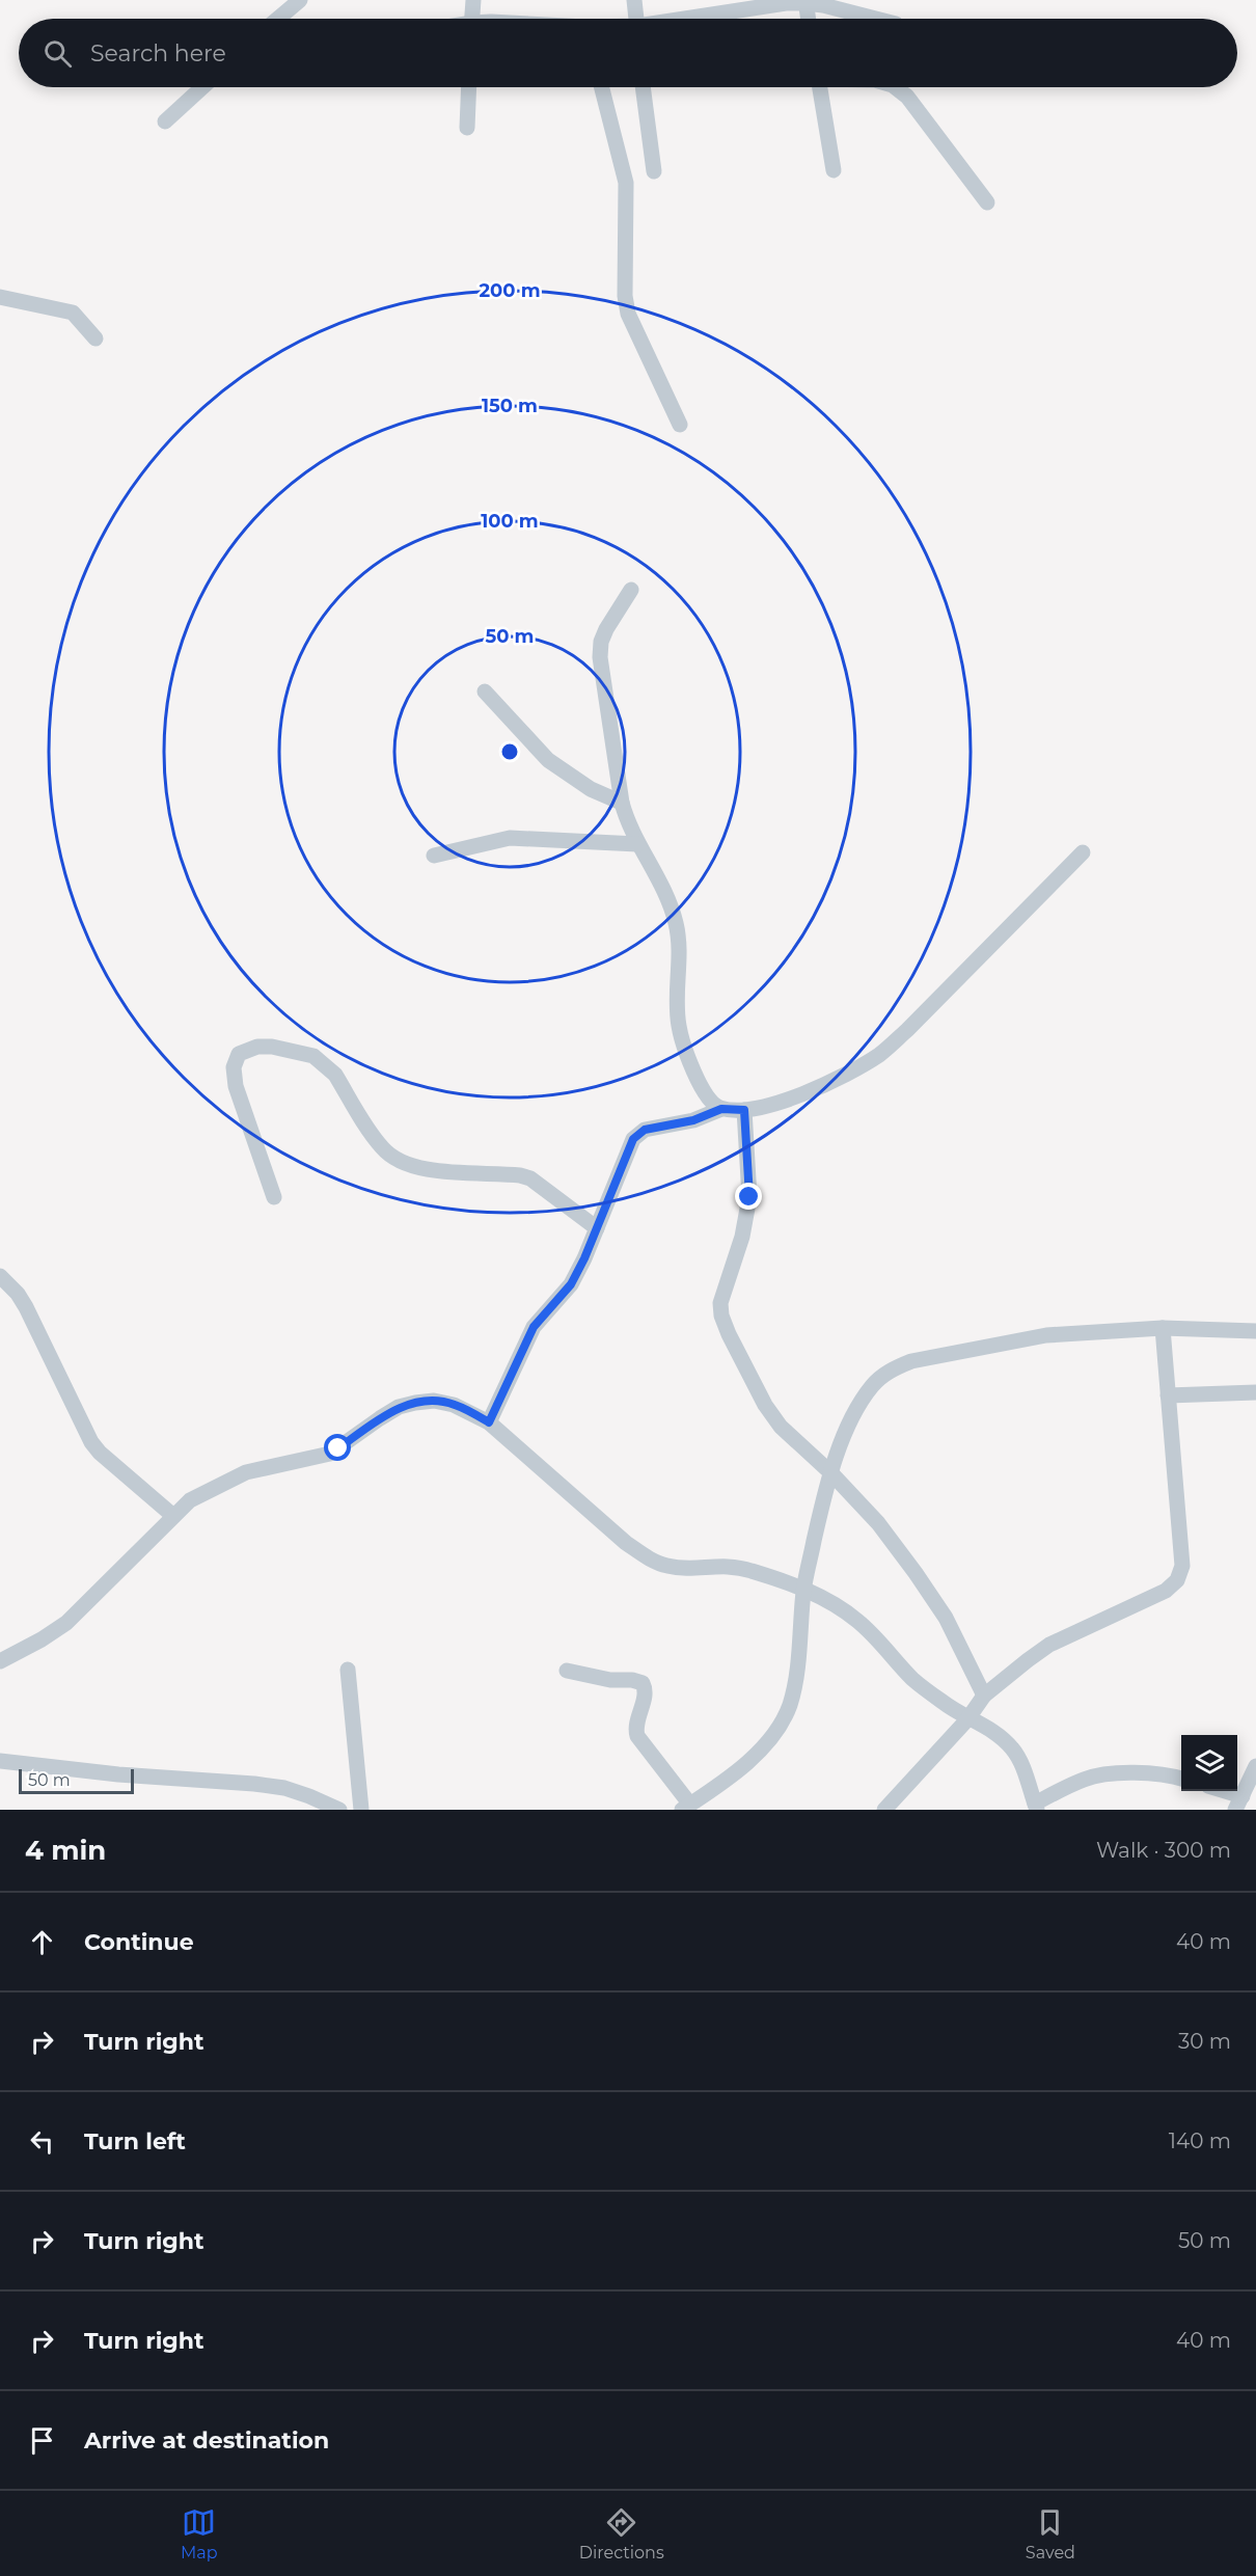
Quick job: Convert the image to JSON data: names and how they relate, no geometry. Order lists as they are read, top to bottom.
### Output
{
  "scale_bar": "50 m",
  "page": {
    "search": "Search here",
    "scale": "50 m",
    "heading": ["4 min", "Walk · 300 m"],
    "list": [
      ["Continue", "40 m"],
      ["Turn right", "30 m"],
      ["Turn left", "140 m"],
      ["Turn right", "50 m"],
      ["Turn right", "40 m"],
      "Arrive at destination"
    ],
    "nav": ["Map", "Directions", "Saved"]
  },
  "rings": [
    "200 m",
    "150 m",
    "100 m",
    "50 m"
  ]
}
